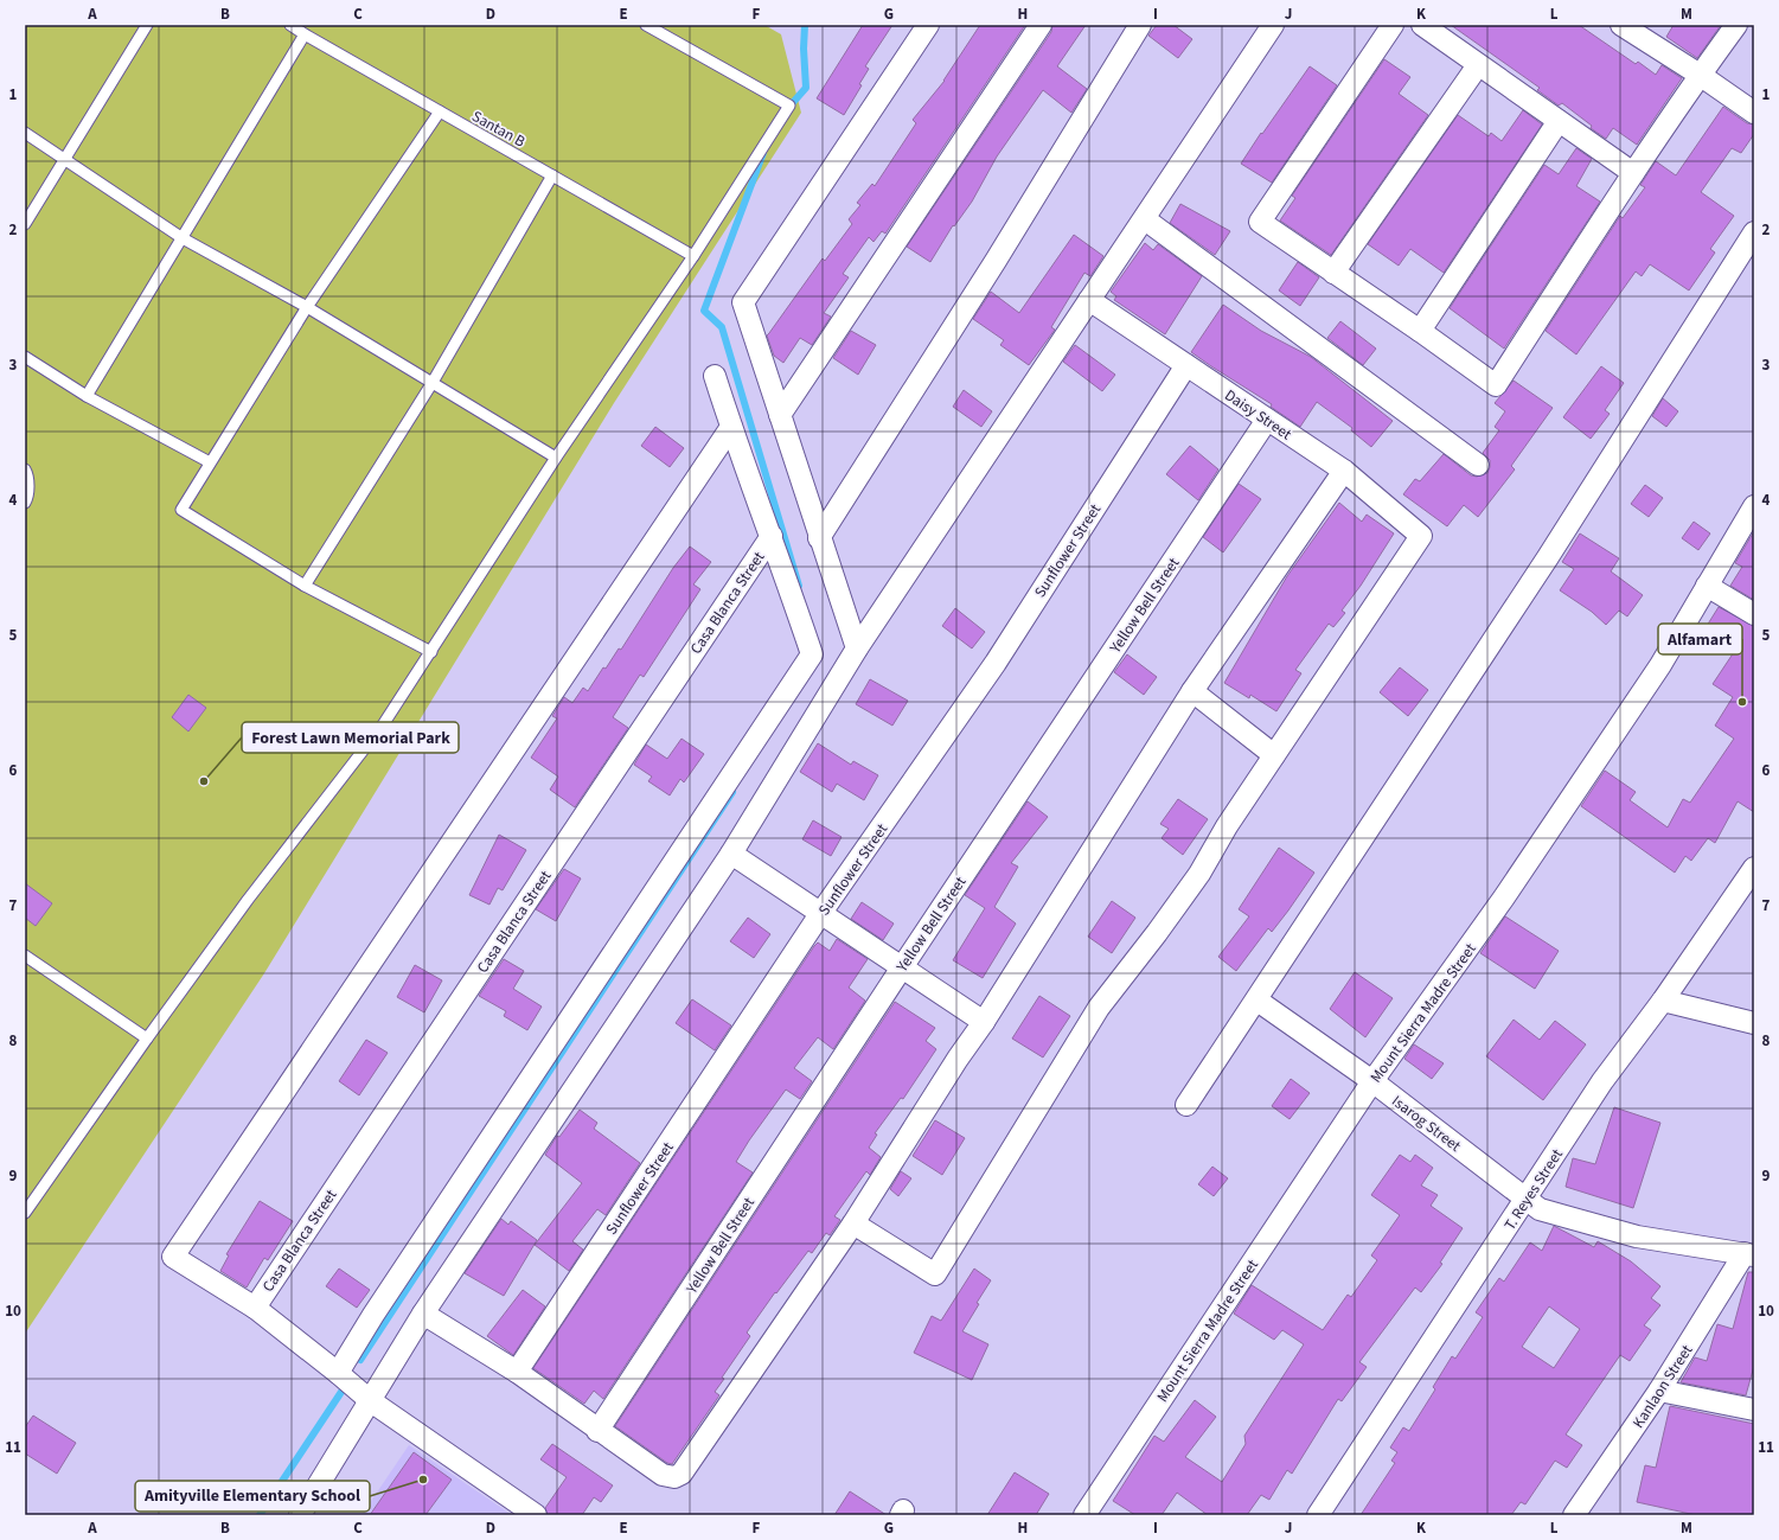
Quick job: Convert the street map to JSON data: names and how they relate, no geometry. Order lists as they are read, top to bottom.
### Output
{
  "streets": {
    "street": [
      "Daisy Street",
      "Sunflower Street",
      "Casa Blanca Street",
      "Yellow Bell Street",
      "Mount Sierra Madre Street",
      "Isarog Street",
      "T. Reyes Street",
      "Kanlaon Street"
    ],
    "lane": ["Santan B"]
  },
  "crossings": [
    ["Daisy Street", "Sunflower Street"],
    ["Daisy Street", "Yellow Bell Street"],
    ["Mount Sierra Madre Street", "Isarog Street"],
    ["Isarog Street", "T. Reyes Street"],
    ["Isarog Street", "Kanlaon Street"]
  ],
  "places": ["Alfamart", "Forest Lawn Memorial Park", "Amityville Elementary School"],
  "grid": {
    "columns": [
      "A",
      "B",
      "C",
      "D",
      "E",
      "F",
      "G",
      "H",
      "I",
      "J",
      "K",
      "L",
      "M"
    ],
    "rows": [
      "1",
      "2",
      "3",
      "4",
      "5",
      "6",
      "7",
      "8",
      "9",
      "10",
      "11"
    ]
  }
}
